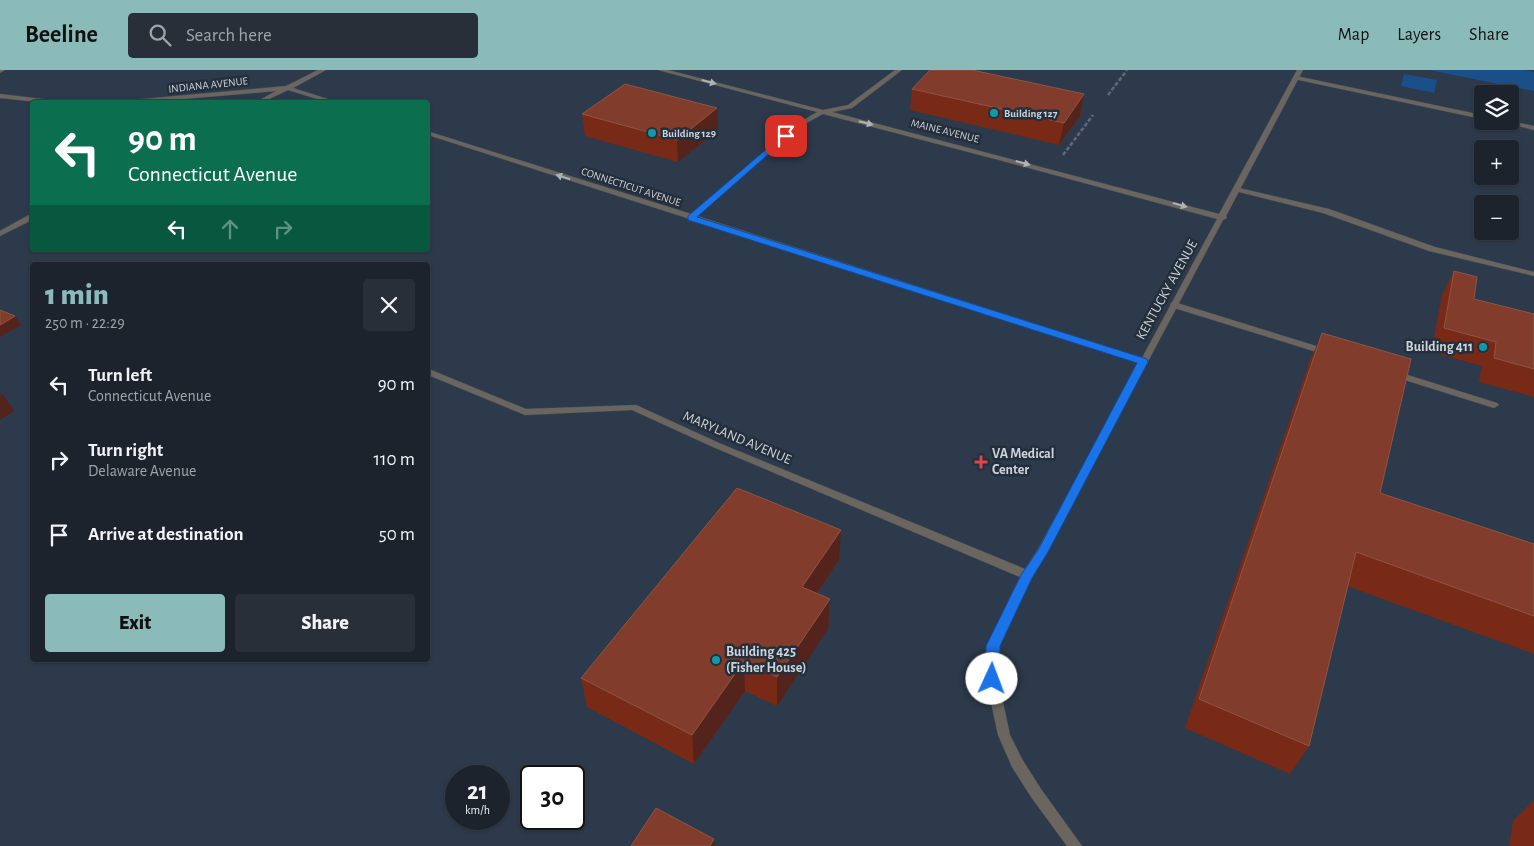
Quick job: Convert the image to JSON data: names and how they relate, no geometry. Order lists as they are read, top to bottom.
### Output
{
  "streets": {
    "street": [
      "INDIANA AVENUE",
      "MAINE AVENUE",
      "CONNECTICUT AVENUE",
      "KENTUCKY AVENUE",
      "MARYLAND AVENUE"
    ]
  },
  "crossings": [
    ["MAINE AVENUE", "KENTUCKY AVENUE"],
    ["CONNECTICUT AVENUE", "KENTUCKY AVENUE"],
    ["KENTUCKY AVENUE", "MARYLAND AVENUE"]
  ],
  "one_way": ["MAINE AVENUE", "CONNECTICUT AVENUE"],
  "places": {
    "other": [
      "Building 127",
      "Building 129",
      "Building 411",
      "Building 425 (Fisher House)"
    ],
    "health": ["VA Medical Center"]
  },
  "page": {
    "header": "Beeline",
    "search": "Search here",
    "nav": ["Map", "Layers", "Share"],
    "map_buttons": ["+", "−"],
    "turn": ["90 m", "Connecticut Avenue"],
    "heading": ["1 min", "250 m · 22:29"],
    "list": [
      {
        "name": "Turn left",
        "note": "Connecticut Avenue",
        "value": "90 m"
      },
      {
        "name": "Turn right",
        "note": "Delaware Avenue",
        "value": "110 m"
      },
      {
        "name": "Arrive at destination",
        "value": "50 m"
      }
    ],
    "buttons": ["Exit", "Share"],
    "speed": "21 km/h",
    "limit": "30"
  }
}
